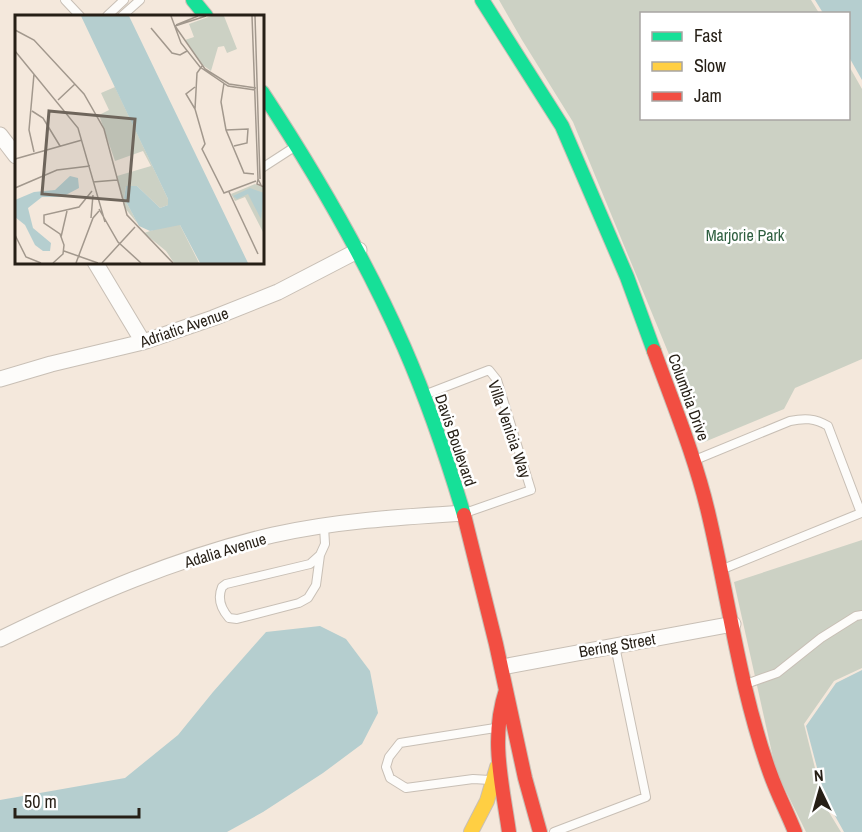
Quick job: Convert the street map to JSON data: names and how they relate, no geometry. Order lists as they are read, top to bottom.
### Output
{
  "streets": {
    "street": [
      "Adriatic Avenue",
      "Columbia Drive",
      "Davis Boulevard",
      "Adalia Avenue",
      "Bering Street"
    ],
    "lane": ["Villa Venicia Way"]
  },
  "crossings": [
    ["Adriatic Avenue", "Davis Boulevard"],
    ["Columbia Drive", "Bering Street"],
    ["Villa Venicia Way", "Davis Boulevard"],
    ["Villa Venicia Way", "Adalia Avenue"],
    ["Davis Boulevard", "Adalia Avenue"],
    ["Davis Boulevard", "Bering Street"]
  ],
  "parks": ["Marjorie Park"],
  "legend": ["Fast", "Slow", "Jam"],
  "scale_bar": "50 m",
  "north": "top"
}
